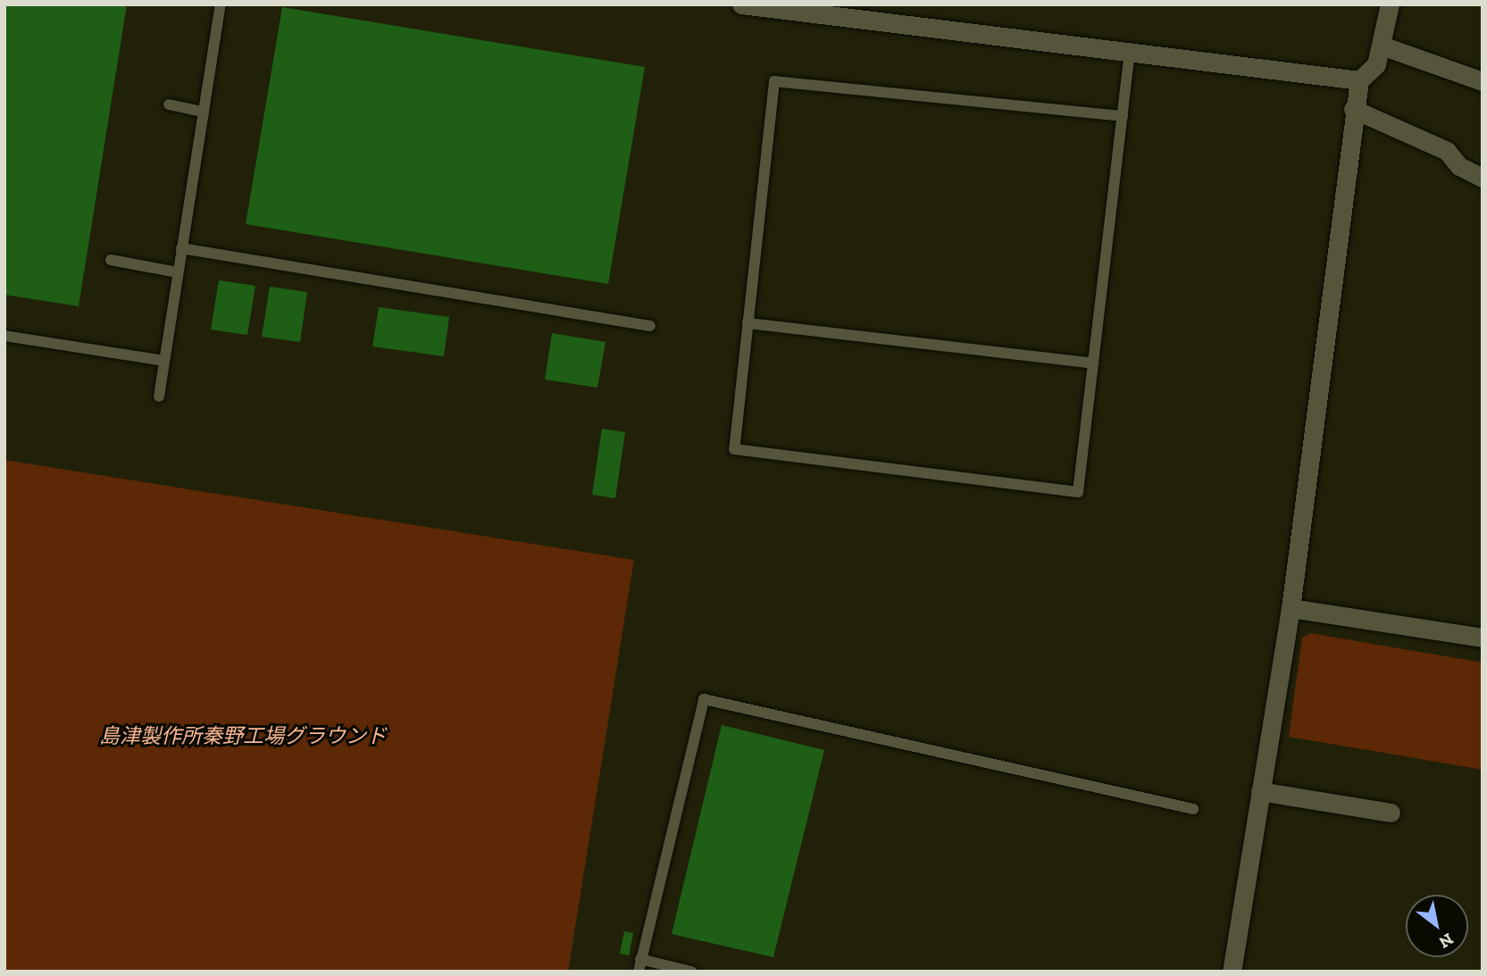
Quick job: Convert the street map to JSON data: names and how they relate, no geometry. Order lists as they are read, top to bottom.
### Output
{
  "parks": ["島津製作所秦野工場グラウンド"],
  "north": "bottom right"
}
